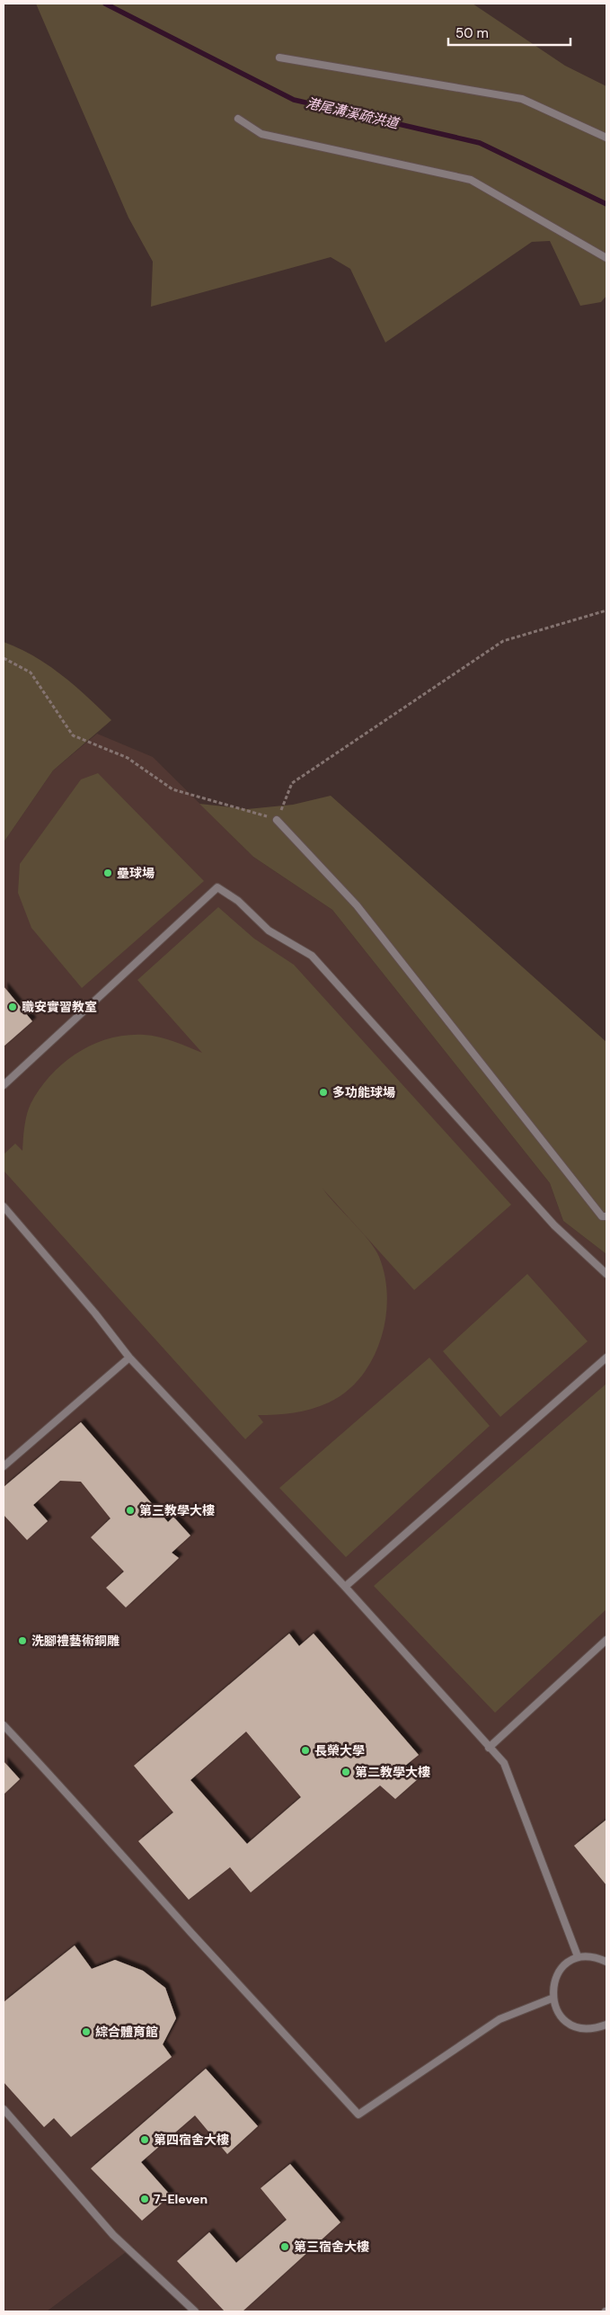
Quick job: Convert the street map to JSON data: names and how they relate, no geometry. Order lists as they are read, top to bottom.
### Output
{
  "water": ["港尾溝溪疏洪道"],
  "places": [
    "壘球場",
    "職安實習教室",
    "多功能球場",
    "第三教學大樓",
    "洗腳禮藝術銅雕",
    "長榮大學",
    "第二教學大樓",
    "綜合體育館",
    "第四宿舍大樓",
    "7-Eleven",
    "第三宿舍大樓"
  ],
  "scale_bar": "50 m"
}
